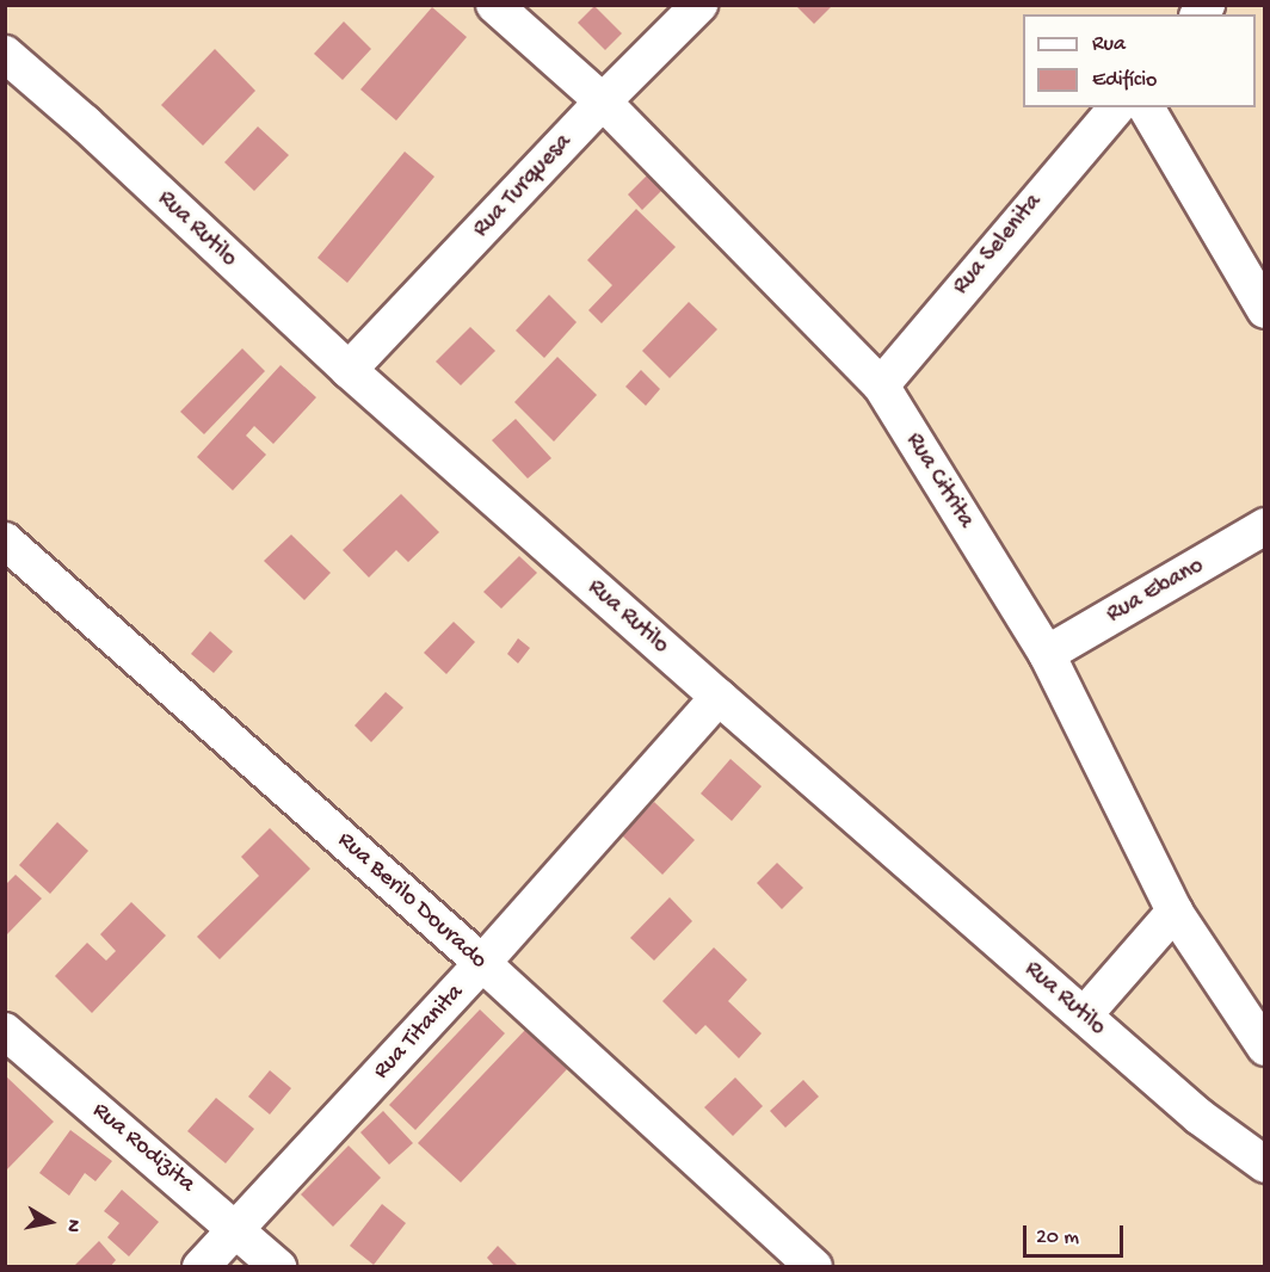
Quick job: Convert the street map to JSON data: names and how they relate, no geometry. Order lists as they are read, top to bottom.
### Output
{
  "streets": {
    "street": [
      "Rua Turquesa",
      "Rua Rutilo",
      "Rua Selenita",
      "Rua Citrita",
      "Rua Ebano",
      "Rua Berilo Dourado",
      "Rua Titanita",
      "Rua Rodizita"
    ]
  },
  "crossings": [
    ["Rua Turquesa", "Rua Rutilo"],
    ["Rua Turquesa", "Rua Citrita"],
    ["Rua Rutilo", "Rua Titanita"],
    ["Rua Selenita", "Rua Citrita"],
    ["Rua Citrita", "Rua Ebano"],
    ["Rua Berilo Dourado", "Rua Titanita"],
    ["Rua Titanita", "Rua Rodizita"]
  ],
  "legend": ["Rua", "Edifício"],
  "scale_bar": "20 m",
  "north": "right"
}
